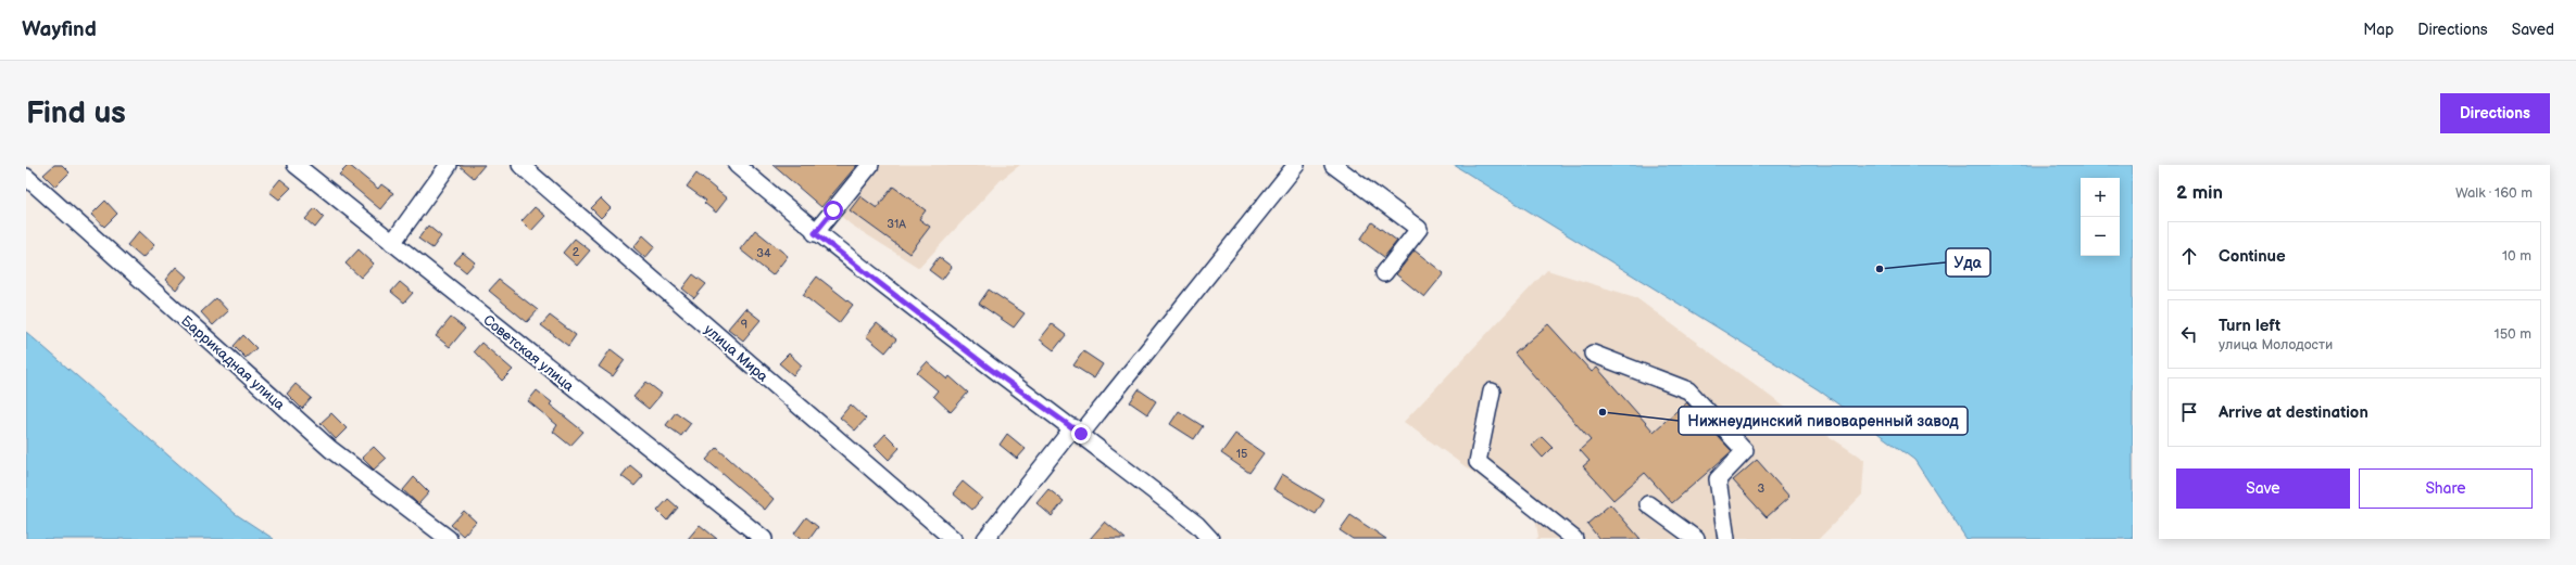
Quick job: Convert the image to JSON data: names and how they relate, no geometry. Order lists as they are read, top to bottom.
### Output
{
  "streets": {
    "street": ["Советская улица", "улица Мира", "Баррикадная улица"]
  },
  "places": ["Уда", "Нижнеудинский пивоваренный завод"],
  "house_numbers": [
    "31А",
    "2",
    "34",
    "9",
    "15",
    "3"
  ],
  "page": {
    "header": "Wayfind",
    "nav": ["Map", "Directions", "Saved"],
    "buttons": [
      "Directions",
      ["Save", "Share"]
    ],
    "title": "Find us",
    "heading": ["2 min", "Walk · 160 m"],
    "map_buttons": ["+", "−"],
    "list": [
      ["Continue", "10 m"],
      ["Turn left", "улица Молодости", "150 m"],
      "Arrive at destination"
    ]
  }
}
